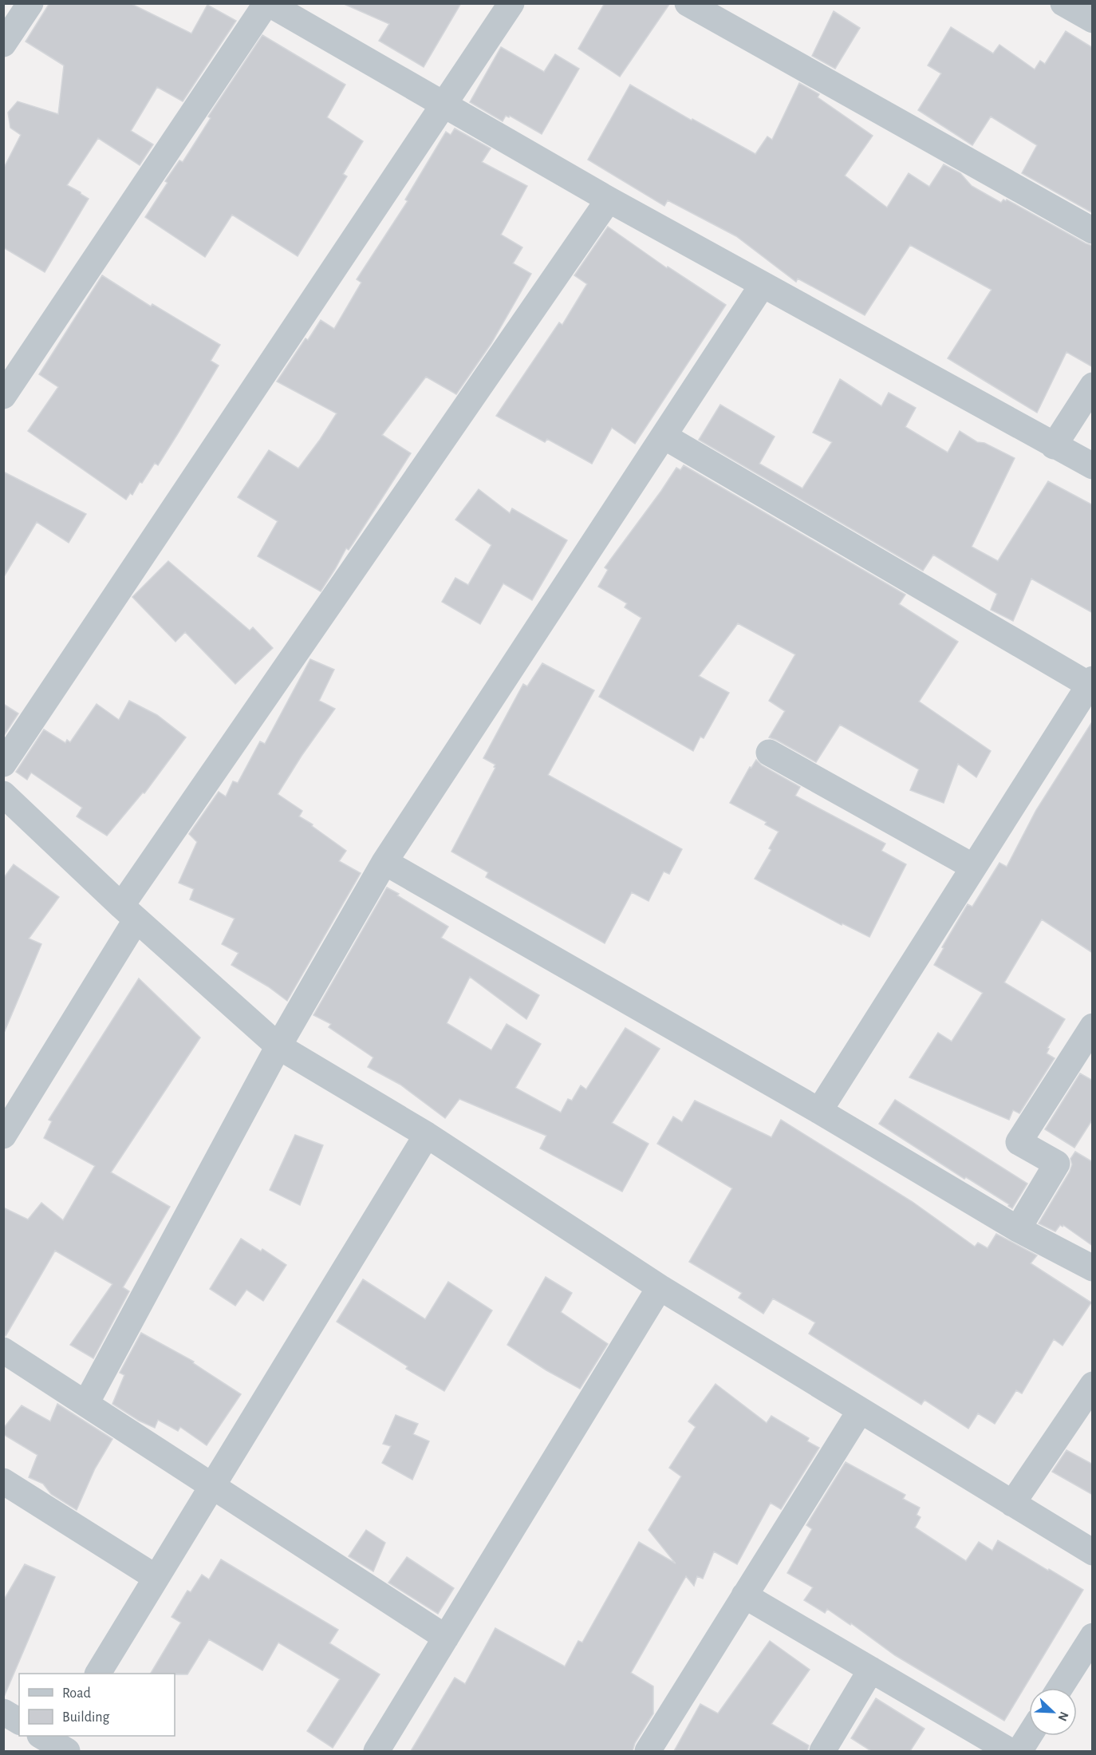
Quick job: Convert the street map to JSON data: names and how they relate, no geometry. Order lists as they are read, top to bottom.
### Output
{
  "legend": ["Road", "Building"],
  "north": "bottom right"
}
